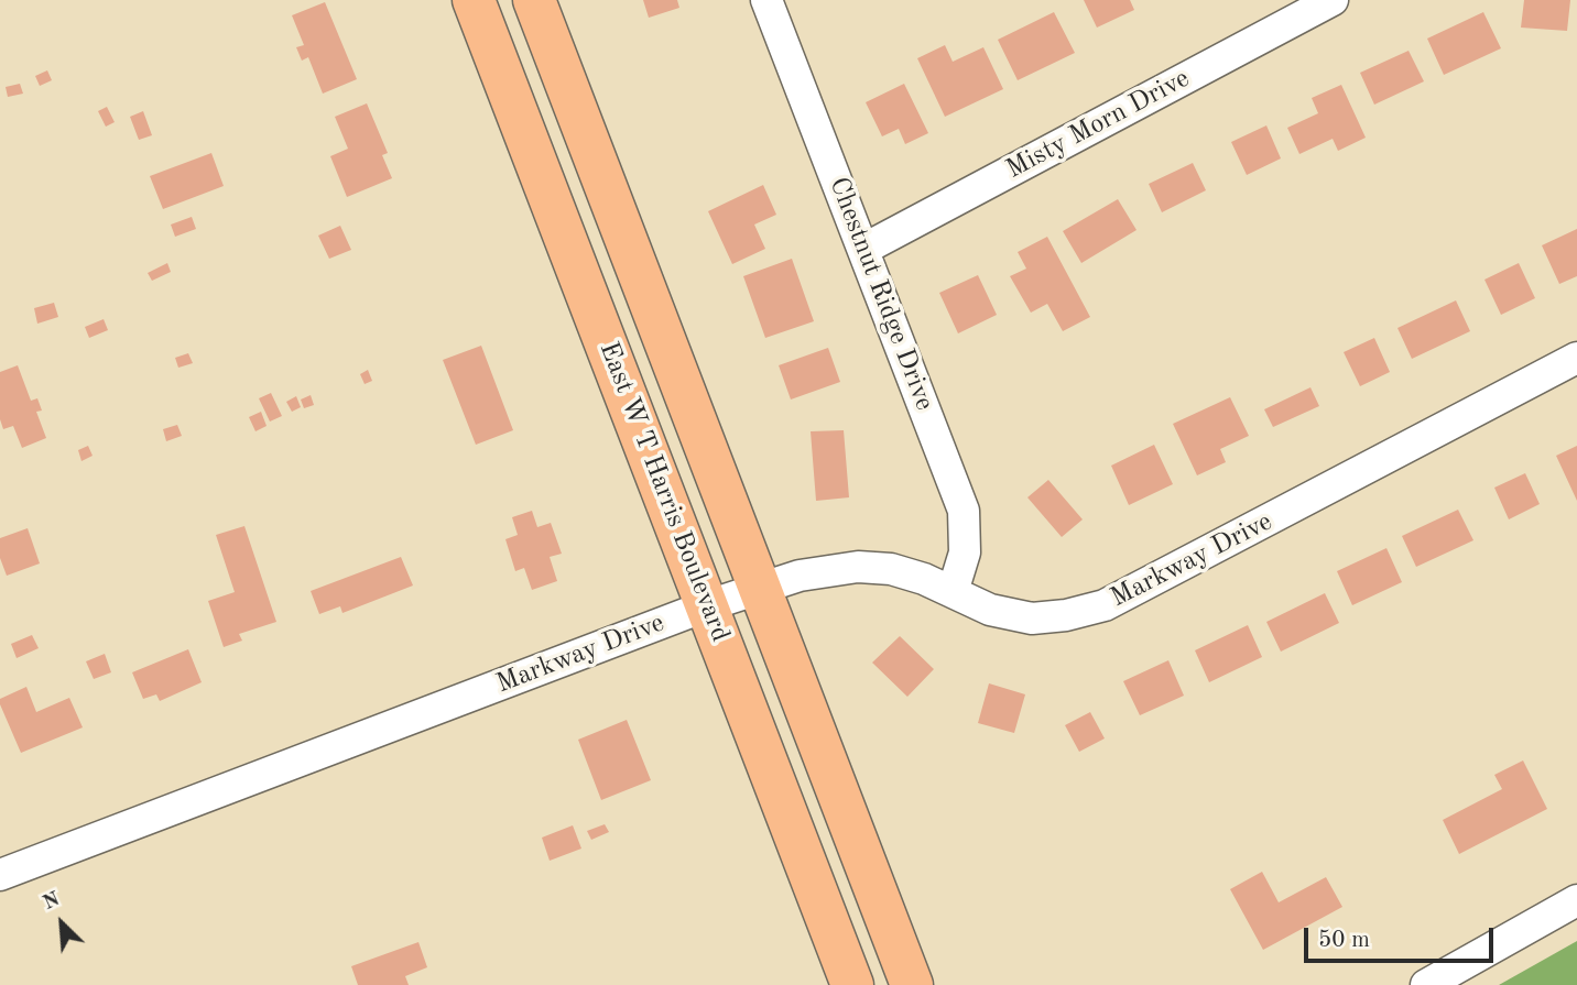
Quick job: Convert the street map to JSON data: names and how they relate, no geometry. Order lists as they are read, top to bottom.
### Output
{
  "streets": {
    "main road": ["East W T Harris Boulevard"],
    "street": ["Misty Morn Drive", "Chestnut Ridge Drive", "Markway Drive"]
  },
  "crossings": [
    ["Misty Morn Drive", "Chestnut Ridge Drive"],
    ["Chestnut Ridge Drive", "Markway Drive"],
    ["East W T Harris Boulevard", "Markway Drive"]
  ],
  "scale_bar": "50 m",
  "north": "top left"
}
